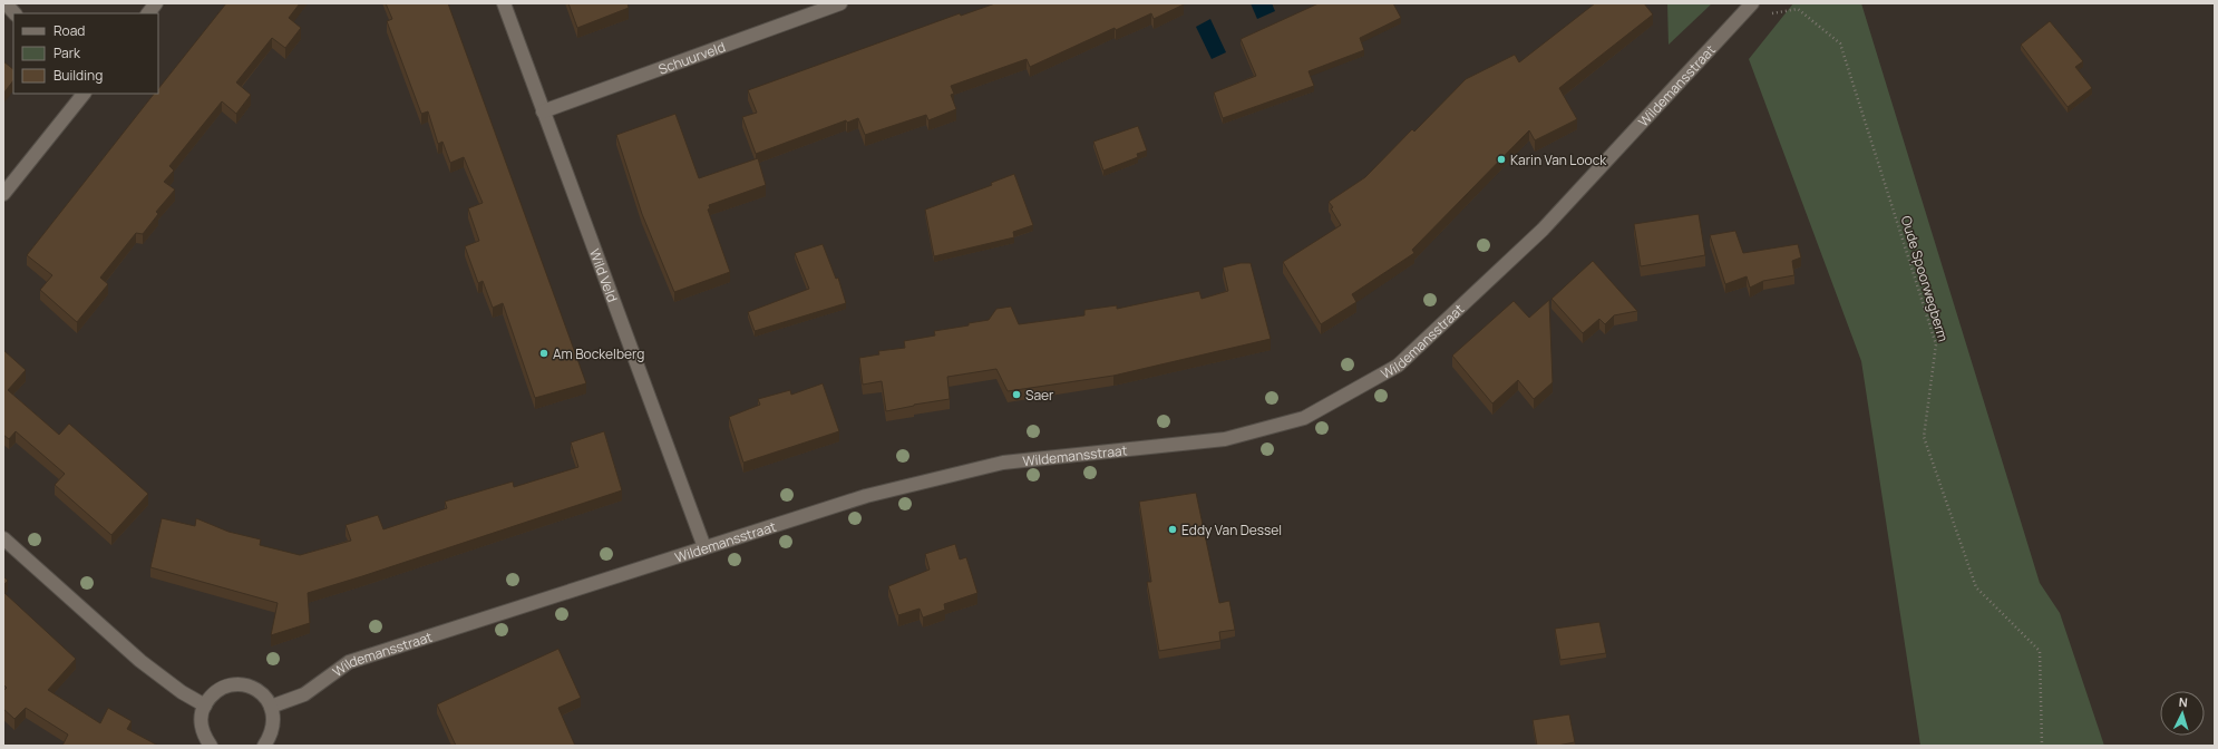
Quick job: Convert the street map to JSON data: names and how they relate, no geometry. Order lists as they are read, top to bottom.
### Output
{
  "streets": {
    "street": ["Schuurveld", "Wildemansstraat", "Wild Veld"],
    "path": ["Oude Spoorwegberm"]
  },
  "crossings": [
    ["Schuurveld", "Wild Veld"],
    ["Wildemansstraat", "Wild Veld"],
    ["Wildemansstraat", "Oude Spoorwegberm"]
  ],
  "places": [
    "Karin Van Loock",
    "Am Bockelberg",
    "Saer",
    "Eddy Van Dessel"
  ],
  "legend": ["Road", "Park", "Building"],
  "north": "top"
}
